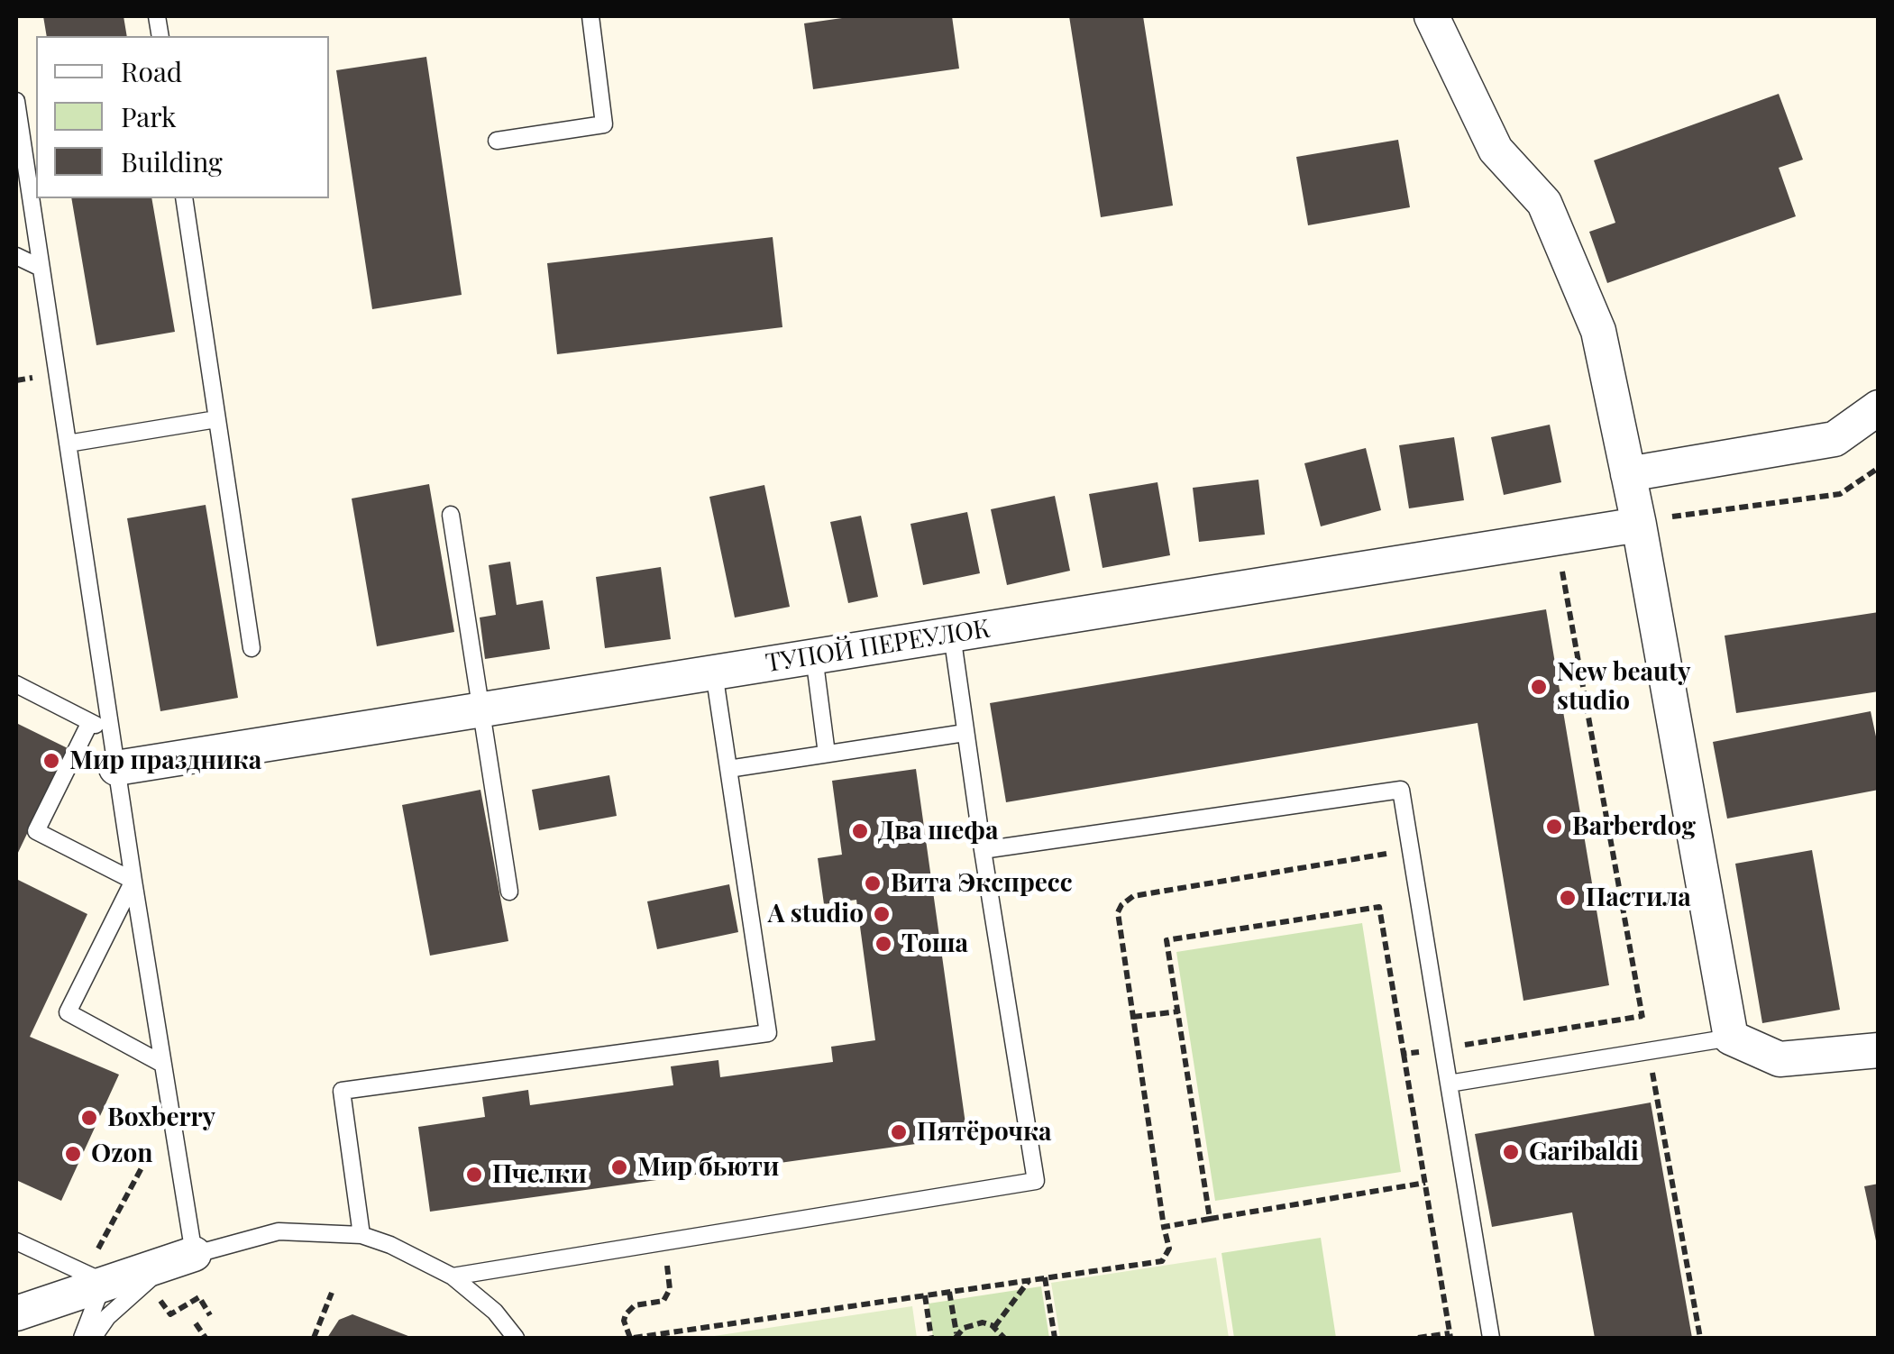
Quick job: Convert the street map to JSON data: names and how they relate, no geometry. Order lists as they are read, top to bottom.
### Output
{
  "streets": {
    "street": ["ТУПОЙ ПЕРЕУЛОК"]
  },
  "places": [
    "New beauty studio",
    "Мир праздника",
    "Barberdog",
    "Два шефа",
    "Вита Экспресс",
    "Пастила",
    "A studio",
    "Тоша",
    "Boxberry",
    "Пятёрочка",
    "Garibaldi",
    "Ozon",
    "Мир бьюти",
    "Пчелки"
  ],
  "legend": ["Road", "Park", "Building"]
}
